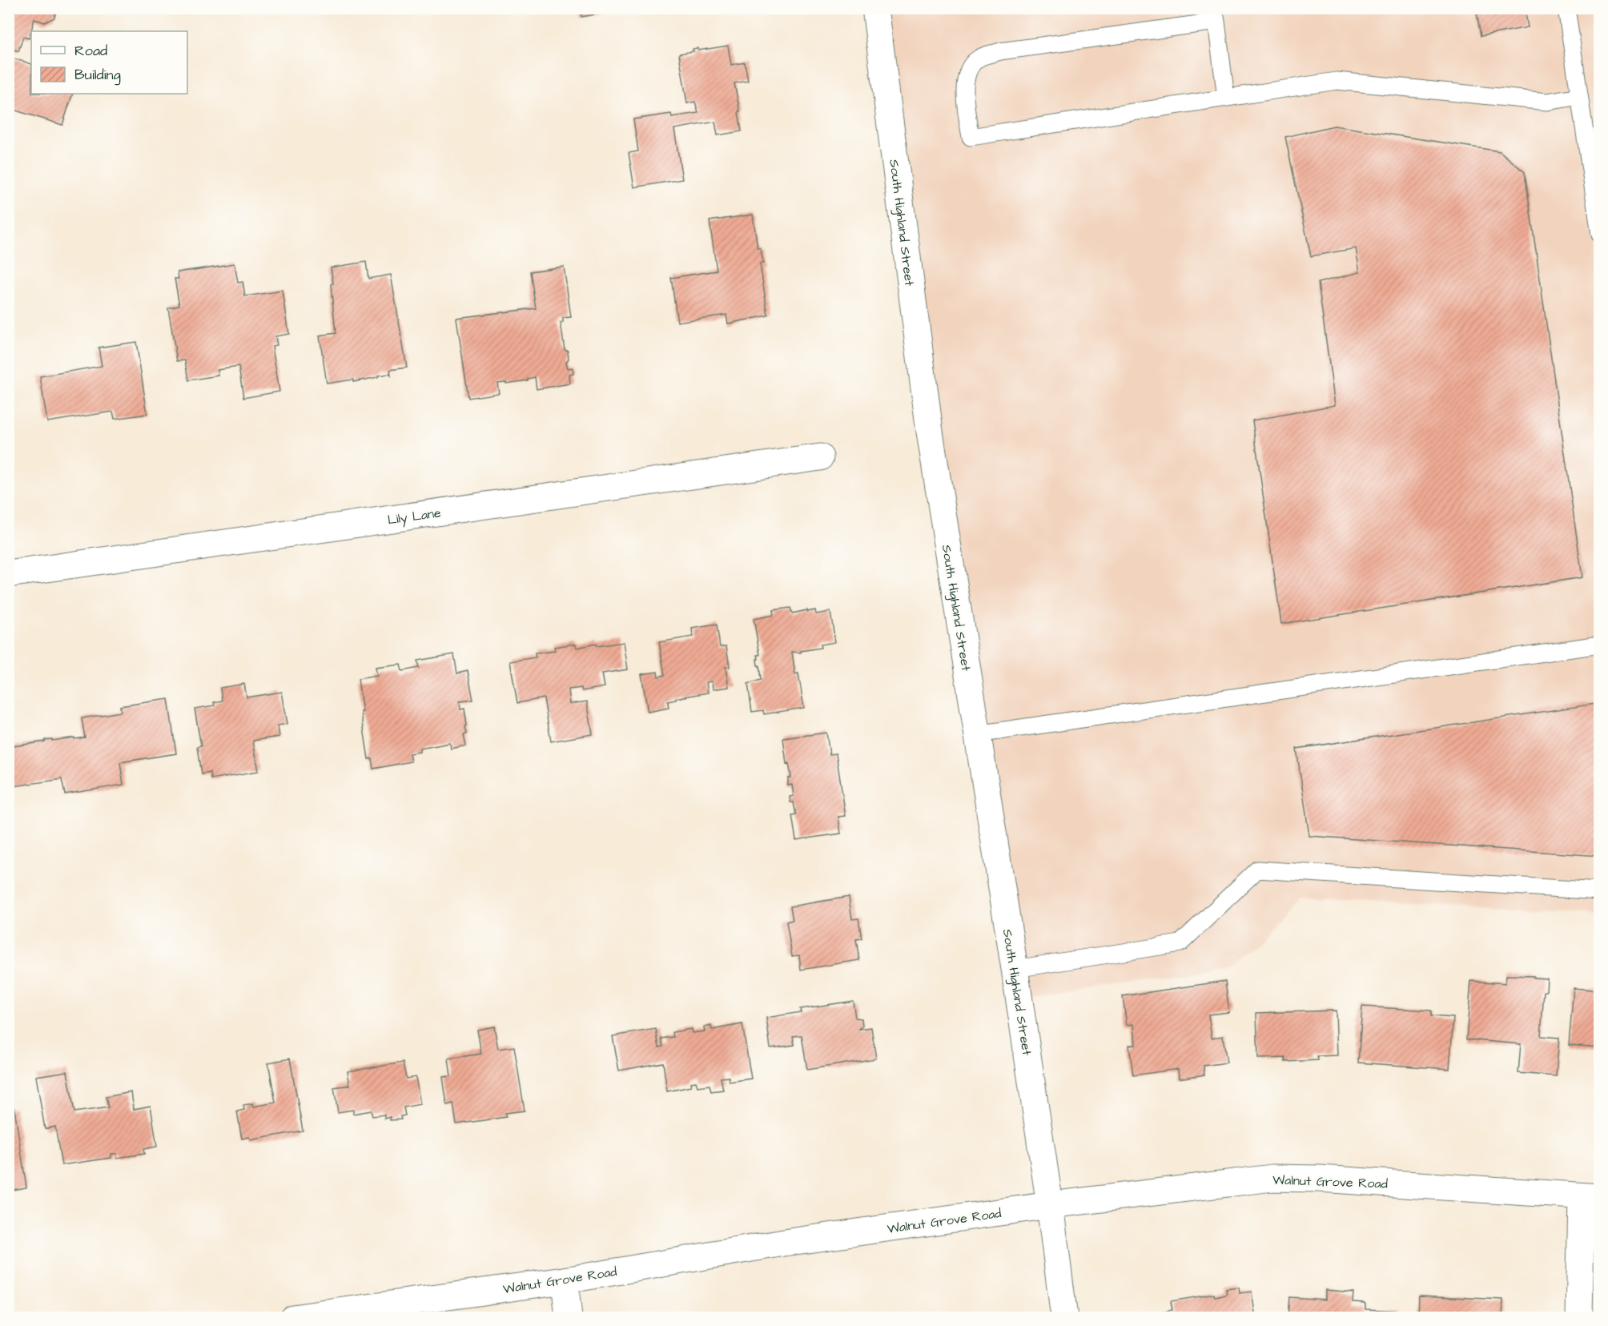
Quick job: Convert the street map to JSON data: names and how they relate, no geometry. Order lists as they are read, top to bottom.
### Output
{
  "streets": {
    "main road": ["South Highland Street", "Lily Lane", "Walnut Grove Road"]
  },
  "crossings": [
    ["South Highland Street", "Walnut Grove Road"]
  ],
  "legend": ["Road", "Building"]
}
